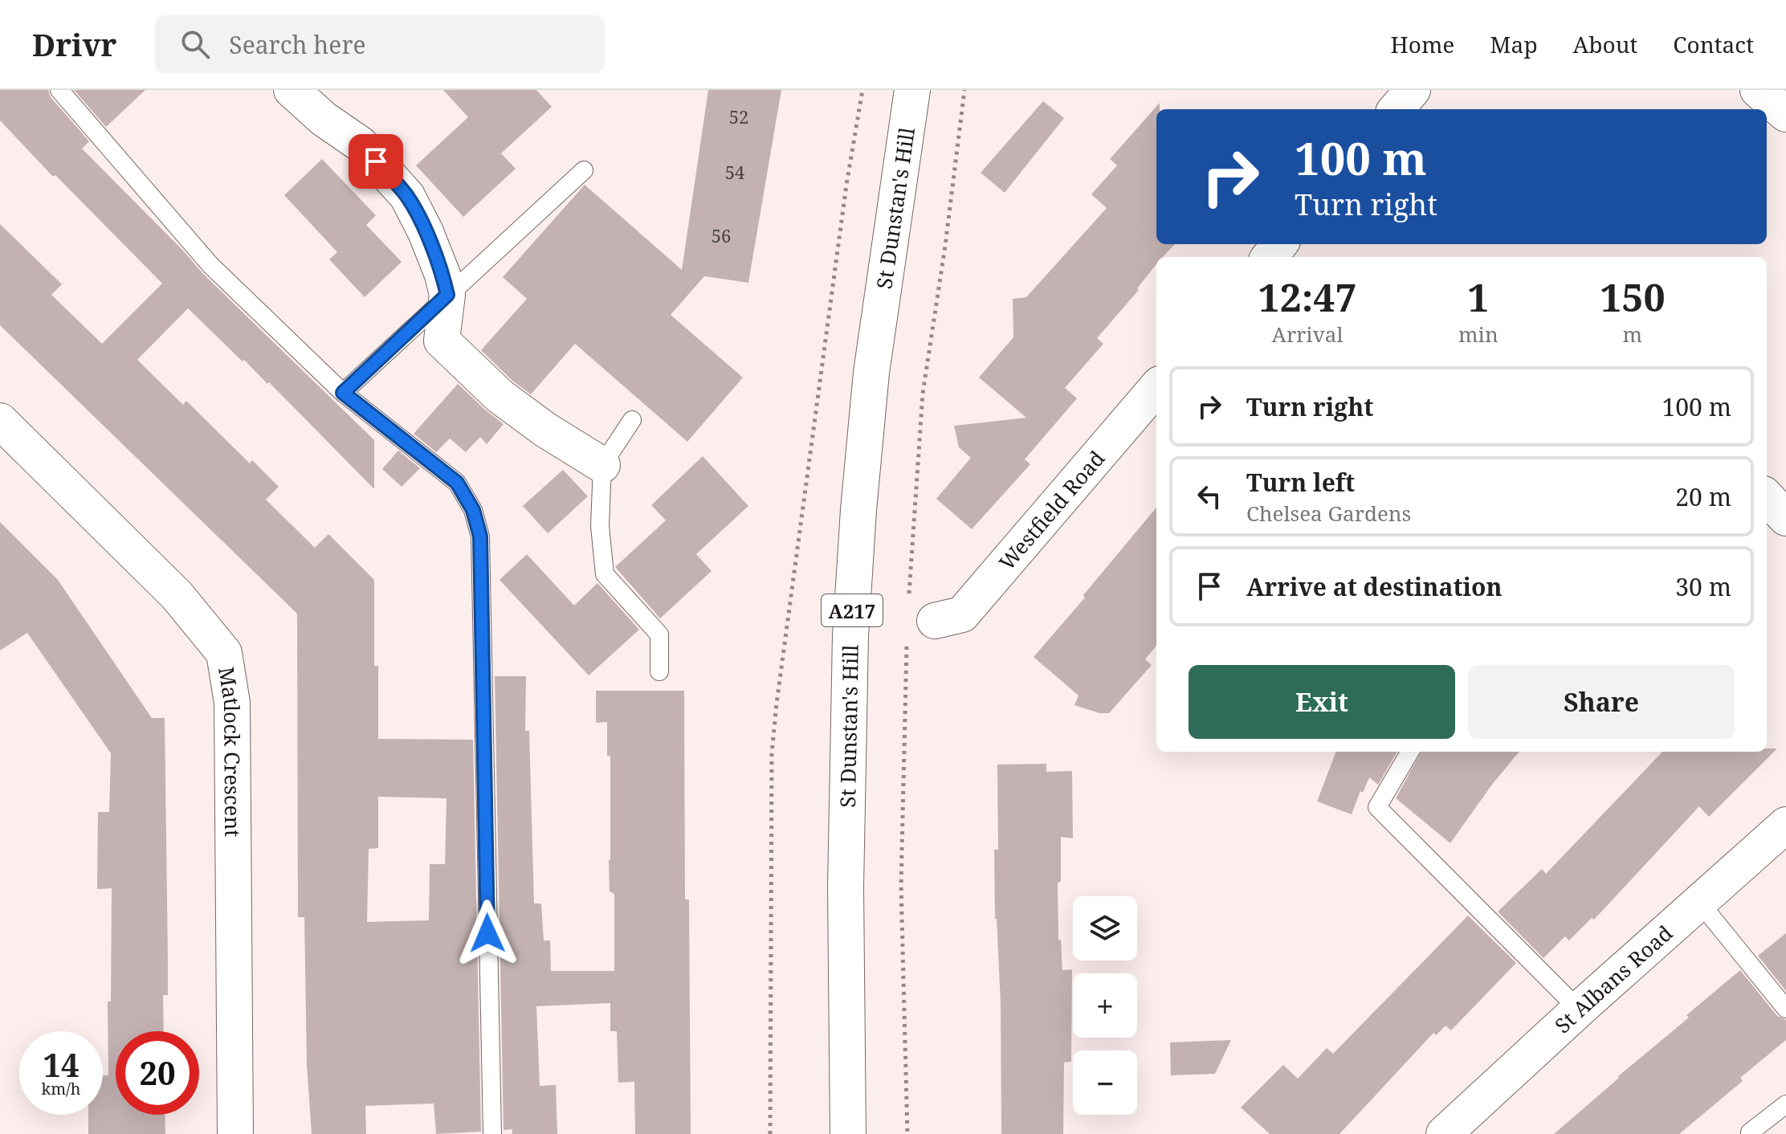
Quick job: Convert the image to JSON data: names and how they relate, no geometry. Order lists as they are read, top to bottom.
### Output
{
  "streets": {
    "main road": [
      "St Dunstan's Hill",
      "Westfield Road",
      "A217",
      "Matlock Crescent",
      "St Albans Road"
    ]
  },
  "house_numbers": ["52", "54", "56"],
  "page": {
    "header": "Drivr",
    "search": "Search here",
    "nav": [
      "Home",
      "Map",
      "About",
      "Contact"
    ],
    "turn": ["100 m", "Turn right"],
    "eta": [
      "12:47",
      "Arrival",
      "1",
      "min",
      "150",
      "m"
    ],
    "list": [
      {
        "name": "Turn right",
        "value": "100 m"
      },
      {
        "name": "Turn left",
        "note": "Chelsea Gardens",
        "value": "20 m"
      },
      {
        "name": "Arrive at destination",
        "value": "30 m"
      }
    ],
    "buttons": ["Exit", "Share"],
    "map_buttons": ["+", "−"],
    "speed": "14 km/h",
    "limit": "20"
  }
}
